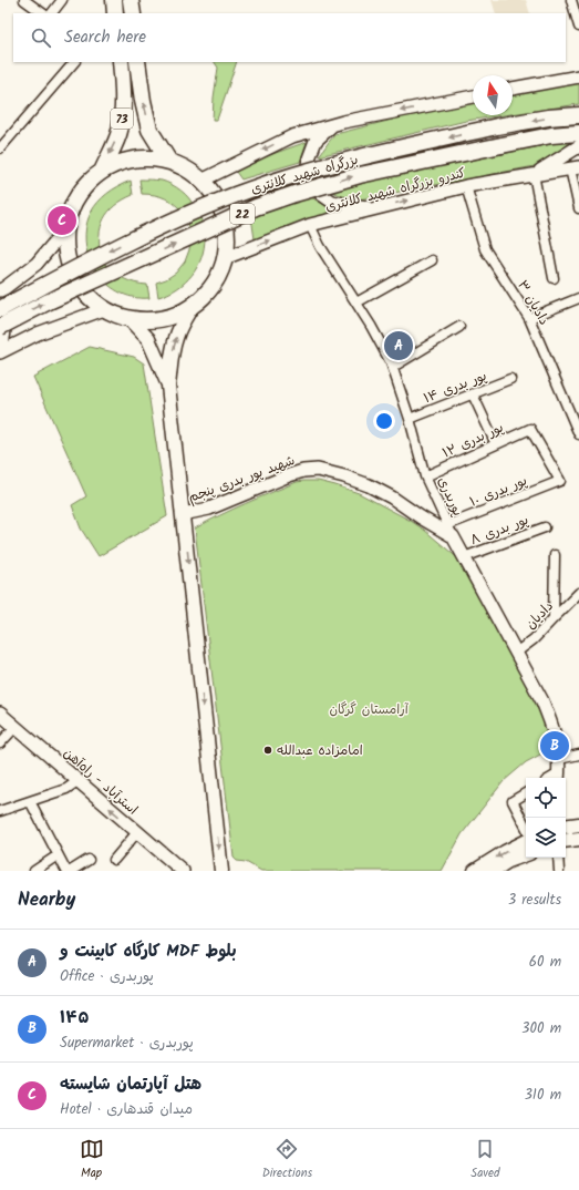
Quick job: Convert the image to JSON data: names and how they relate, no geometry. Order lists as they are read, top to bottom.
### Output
{
  "streets": {
    "highway": ["73", "بزرگراه شهید کلانتری", "22"],
    "main road": [
      "کندرو بزرگراه شهید کلانتری",
      "شهید پور بدری پنجم",
      "پوربدری",
      "استرآباد - راه‌آهن"
    ],
    "street": [
      "دادیان ۳",
      "پور بدری ۱۴",
      "پور بدری ۱۲",
      "پور بدری ۱۰",
      "پور بدری ۸",
      "دادیان"
    ]
  },
  "crossings": [
    ["73", "22"],
    ["کندرو بزرگراه شهید کلانتری", "22"],
    ["کندرو بزرگراه شهید کلانتری", "دادیان ۳"],
    ["کندرو بزرگراه شهید کلانتری", "پوربدری"],
    ["پور بدری ۱۴", "پوربدری"],
    ["پور بدری ۱۲", "پور بدری ۱۰"],
    ["پور بدری ۱۲", "پوربدری"],
    ["شهید پور بدری پنجم", "پور بدری ۱۰"],
    ["شهید پور بدری پنجم", "پوربدری"],
    ["پور بدری ۱۰", "پوربدری"],
    ["پوربدری", "پور بدری ۸"],
    ["پوربدری", "دادیان"]
  ],
  "parks": ["آرامستان گرگان"],
  "places": ["امامزاده عبدالله"],
  "north": "top",
  "page": {
    "search": "Search here",
    "pins": ["C", "A", "B"],
    "heading": ["Nearby", "3 results"],
    "list": [
      {
        "mark": "A",
        "name": "کارگاه کابینت و MDF بلوط",
        "note": "Office · پوربدری",
        "value": "60 m"
      },
      {
        "mark": "B",
        "name": "۱۴۵",
        "note": "Supermarket · پوربدری",
        "value": "300 m"
      },
      {
        "mark": "C",
        "name": "هتل آپارتمان شایسته",
        "note": "Hotel · میدان قندهاری",
        "value": "310 m"
      }
    ],
    "nav": ["Map", "Directions", "Saved"]
  }
}
